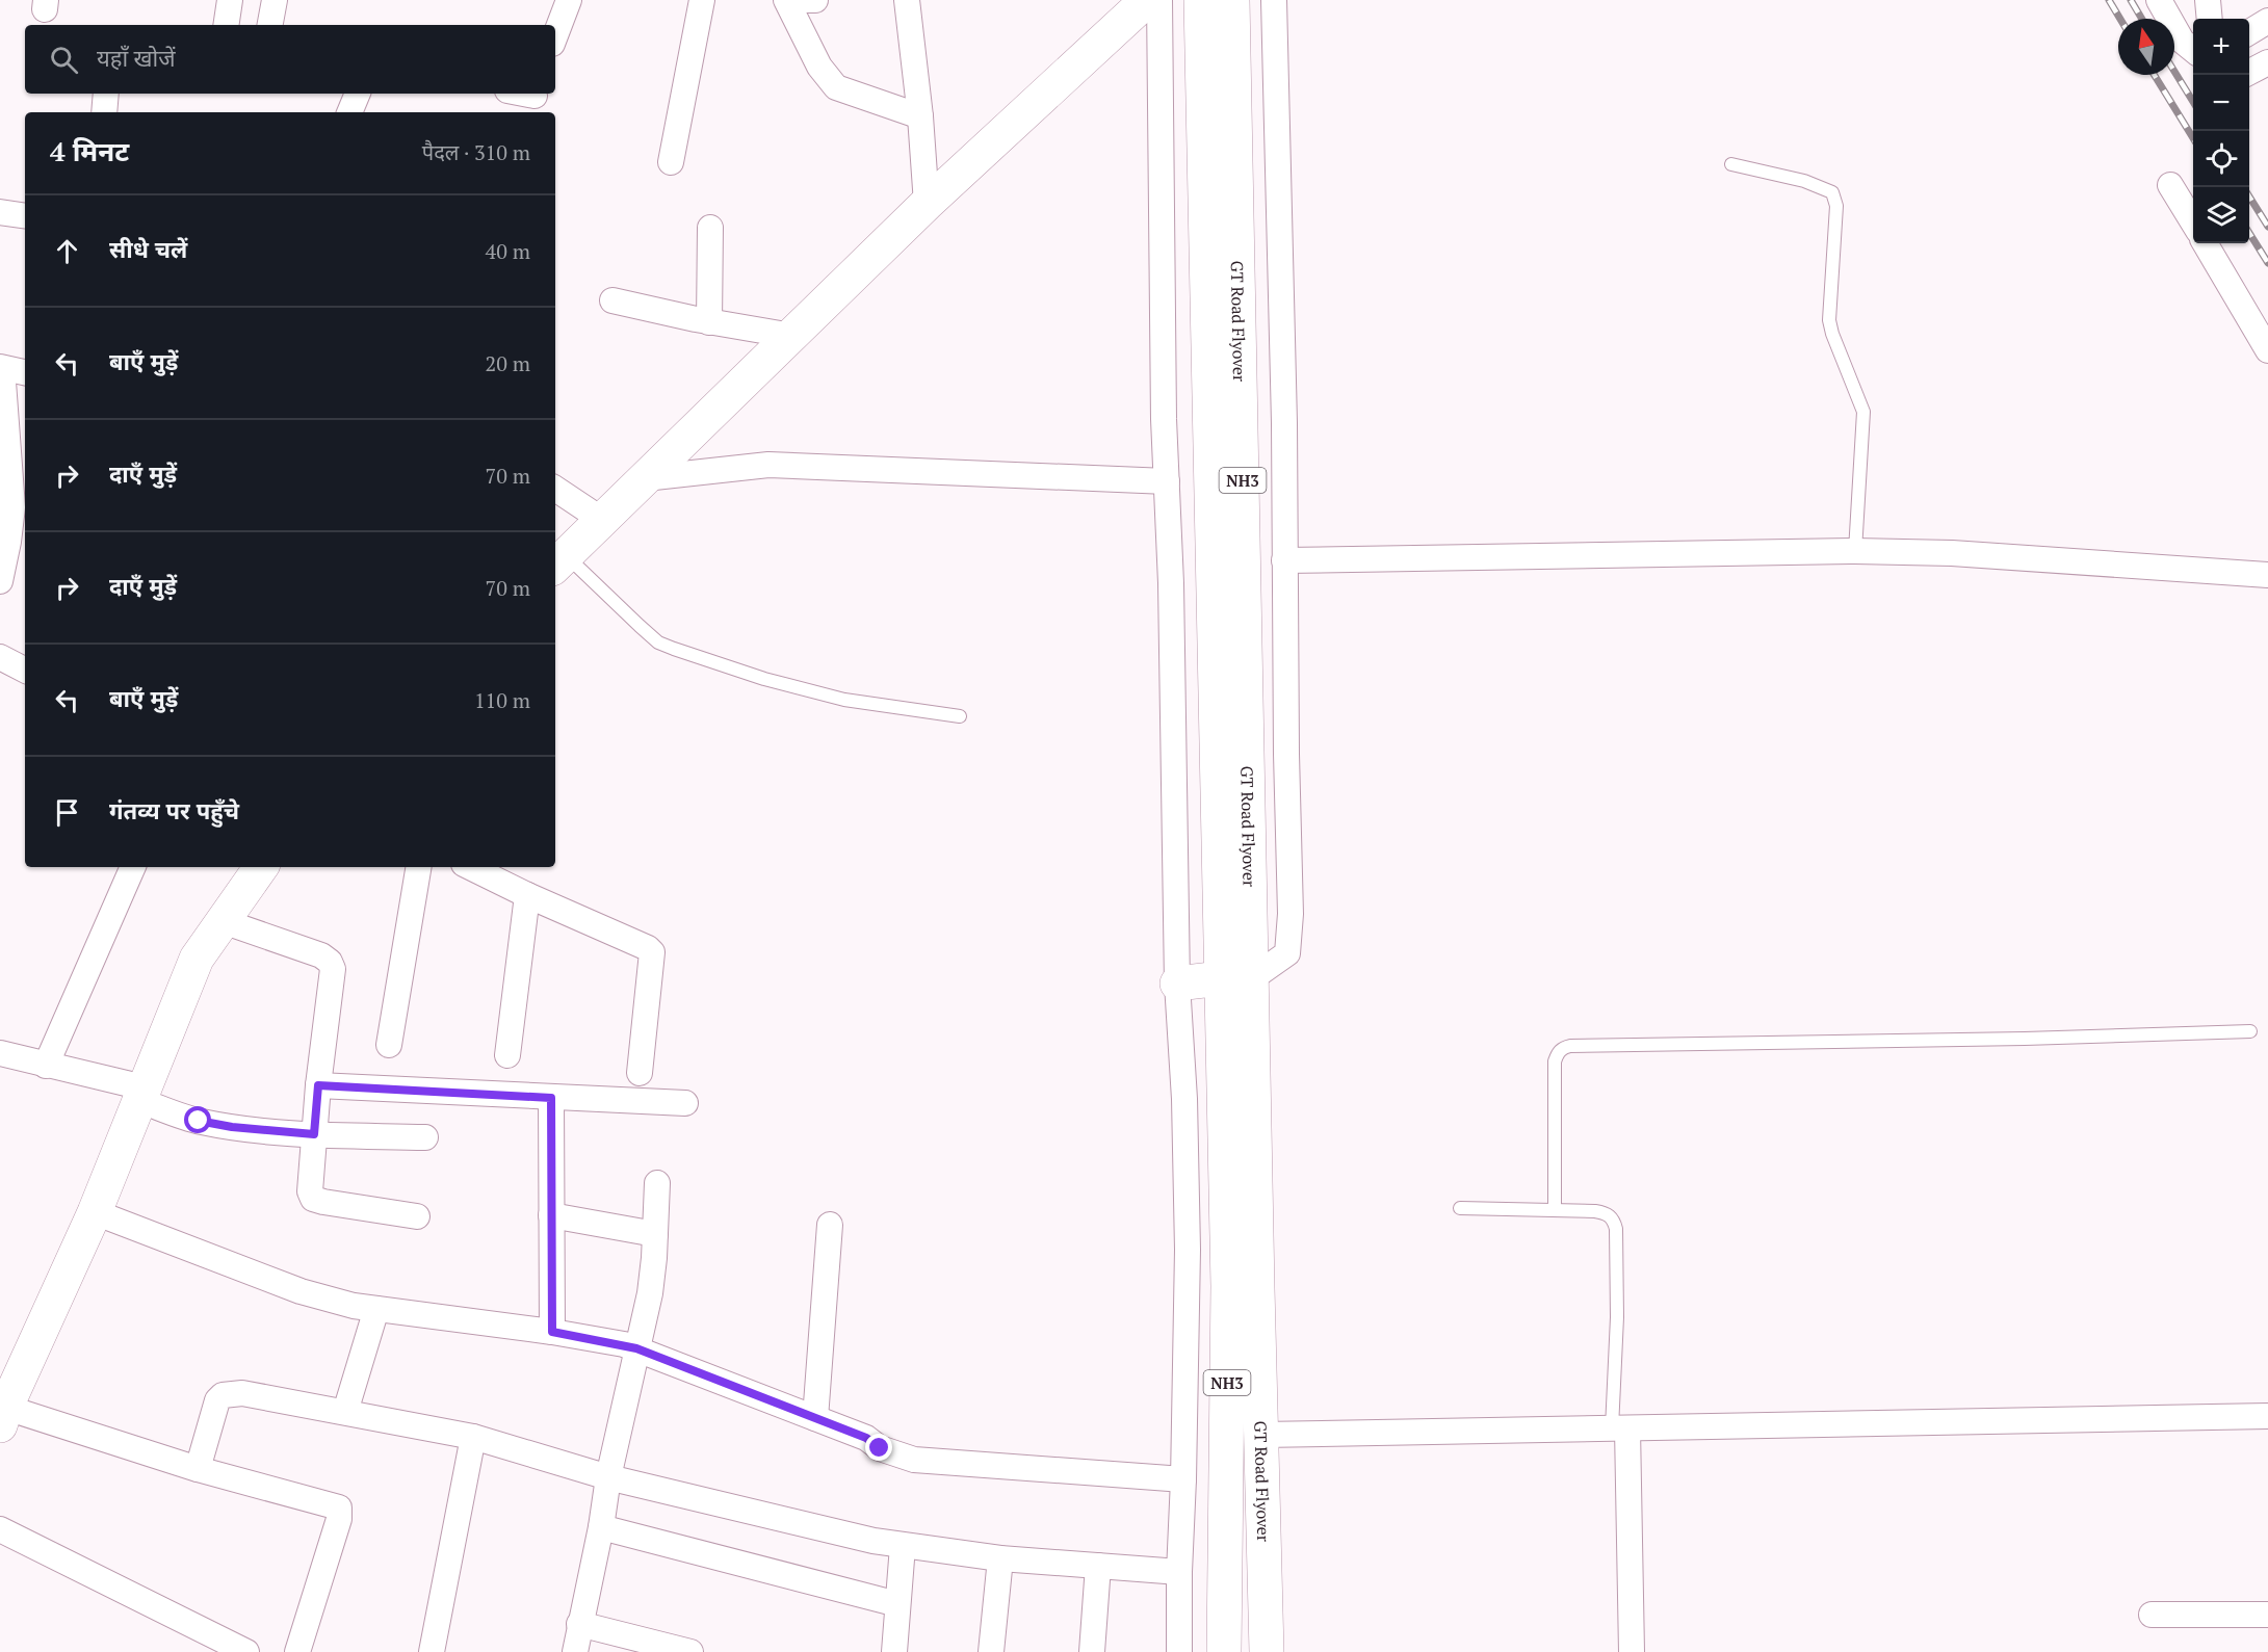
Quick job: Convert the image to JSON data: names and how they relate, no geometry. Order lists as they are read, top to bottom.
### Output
{
  "streets": {
    "main road": ["GT Road Flyover", "NH3"]
  },
  "north": "top",
  "page": {
    "map_buttons": ["+", "−"],
    "search": "यहाँ खोजें",
    "heading": ["4 मिनट", "पैदल · 310 m"],
    "list": [
      ["सीधे चलें", "40 m"],
      ["बाएँ मुड़ें", "20 m"],
      ["दाएँ मुड़ें", "70 m"],
      ["दाएँ मुड़ें", "70 m"],
      ["बाएँ मुड़ें", "110 m"],
      "गंतव्य पर पहुँचे"
    ]
  }
}
